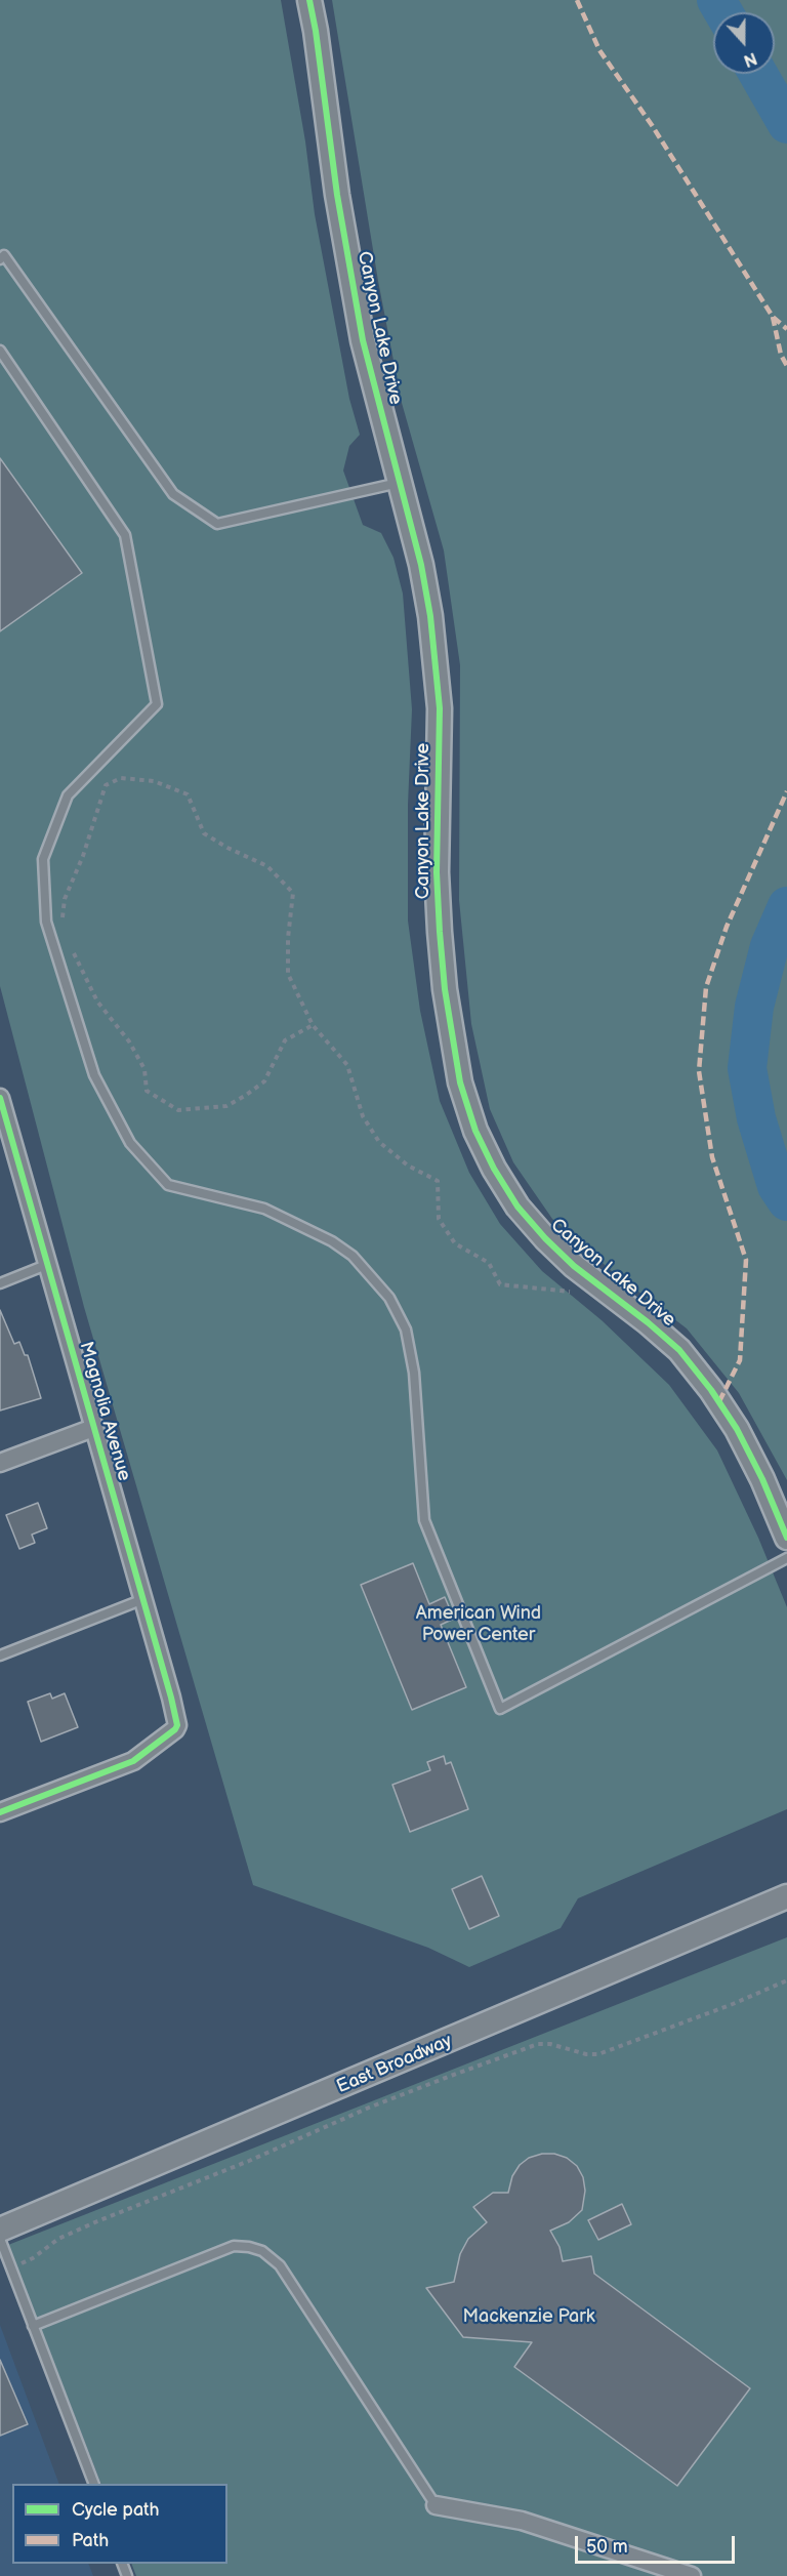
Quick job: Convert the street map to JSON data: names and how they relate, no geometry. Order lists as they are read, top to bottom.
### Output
{
  "streets": {
    "street": ["Canyon Lake Drive", "Magnolia Avenue", "East Broadway"]
  },
  "parks": ["American Wind Power Center", "Mackenzie Park"],
  "legend": ["Cycle path", "Path"],
  "scale_bar": "50 m",
  "north": "bottom"
}
